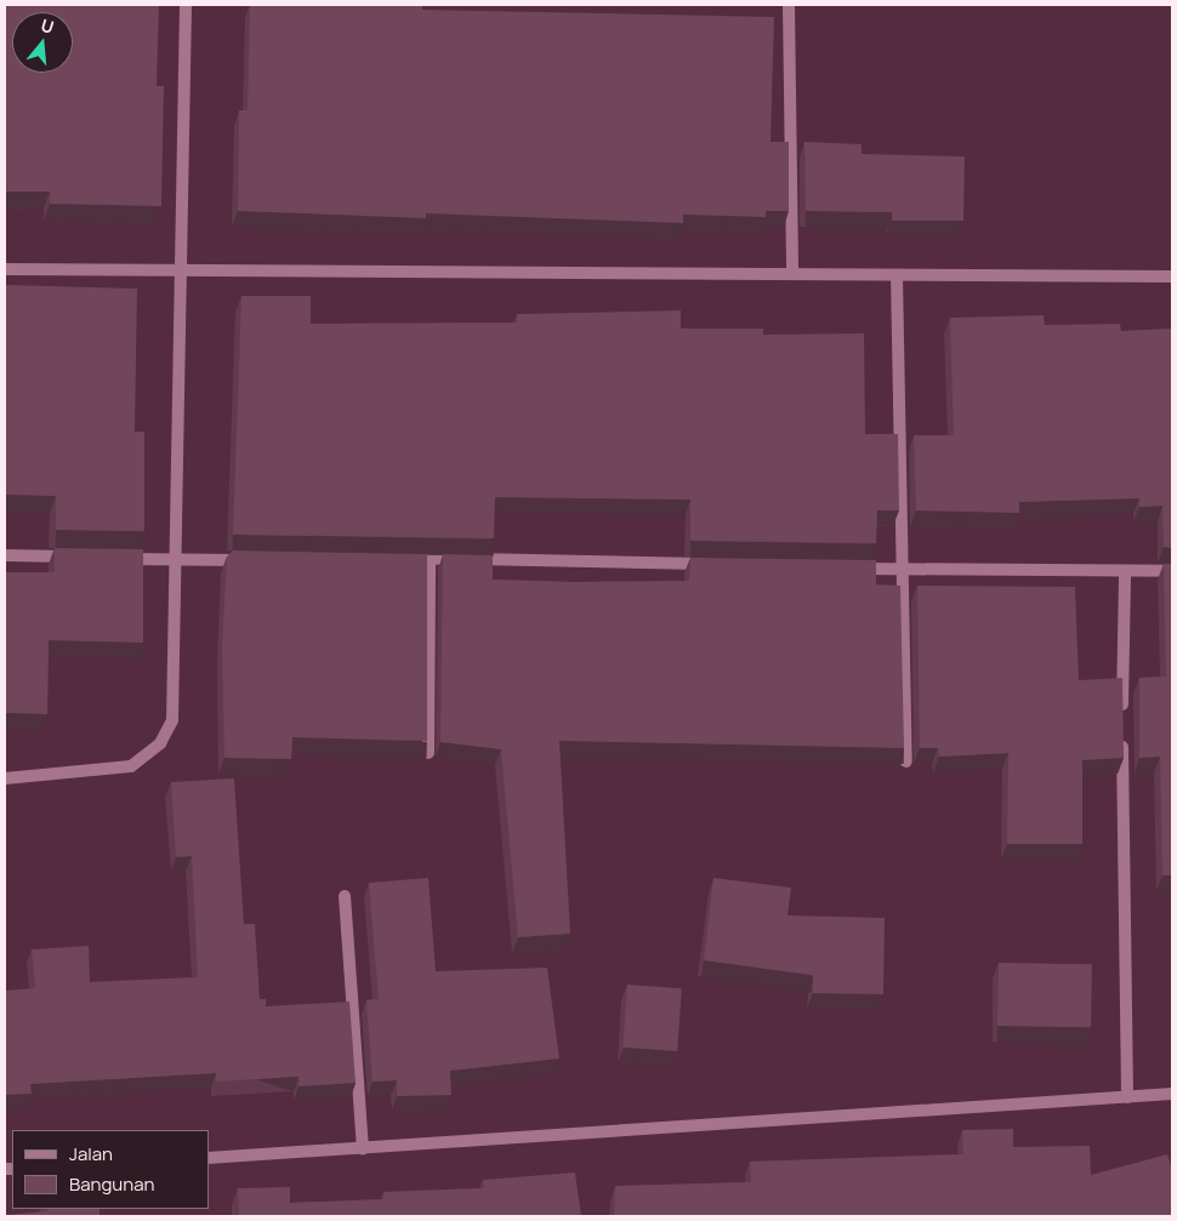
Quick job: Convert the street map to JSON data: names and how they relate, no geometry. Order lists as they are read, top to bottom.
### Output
{
  "legend": ["Jalan", "Bangunan"],
  "north": "top"
}
